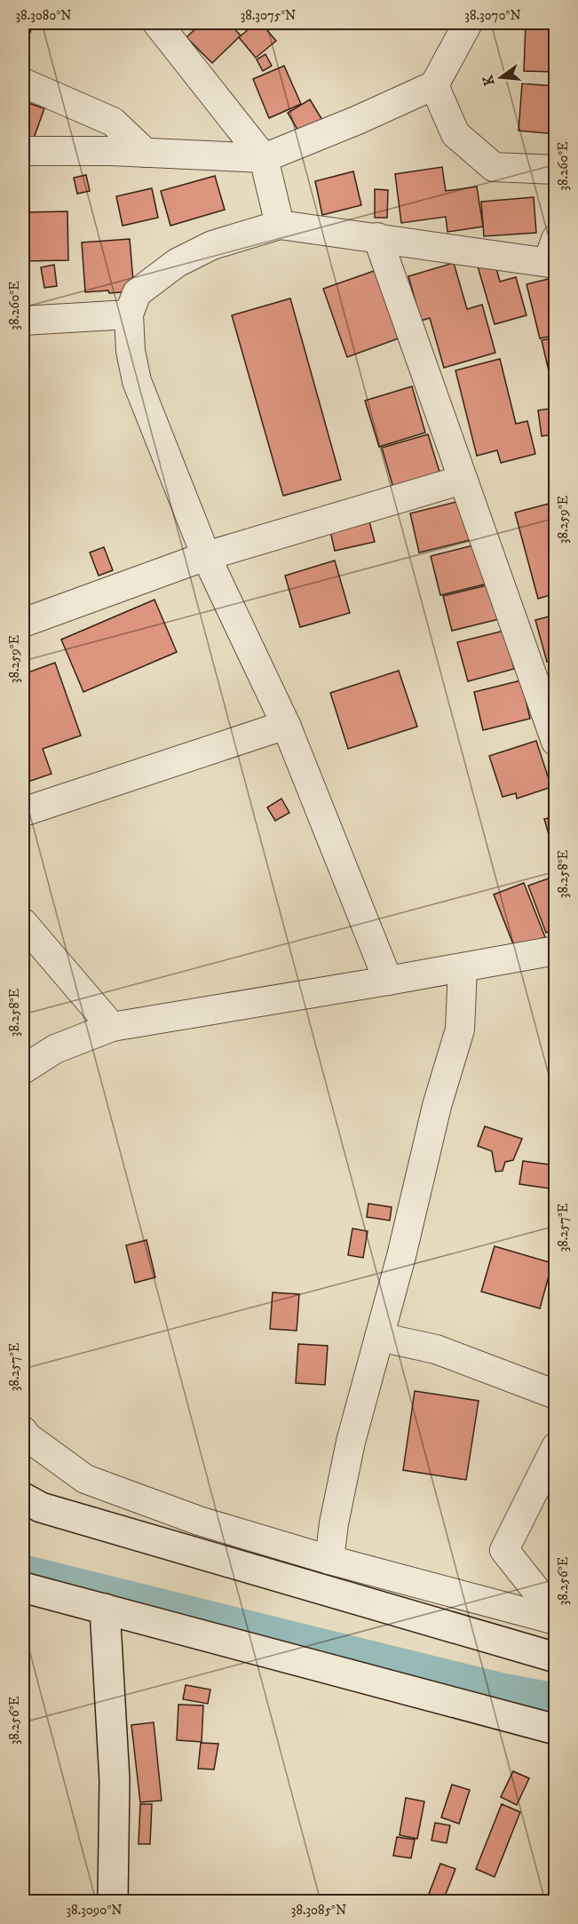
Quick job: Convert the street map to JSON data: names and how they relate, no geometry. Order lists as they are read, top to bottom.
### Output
{
  "north": "left",
  "coordinates": [
    "38.3080°N",
    "38.3075°N",
    "38.3070°N",
    "38.260°E",
    "38.259°E",
    "38.258°E",
    "38.257°E",
    "38.256°E",
    "38.3090°N",
    "38.3085°N"
  ]
}
